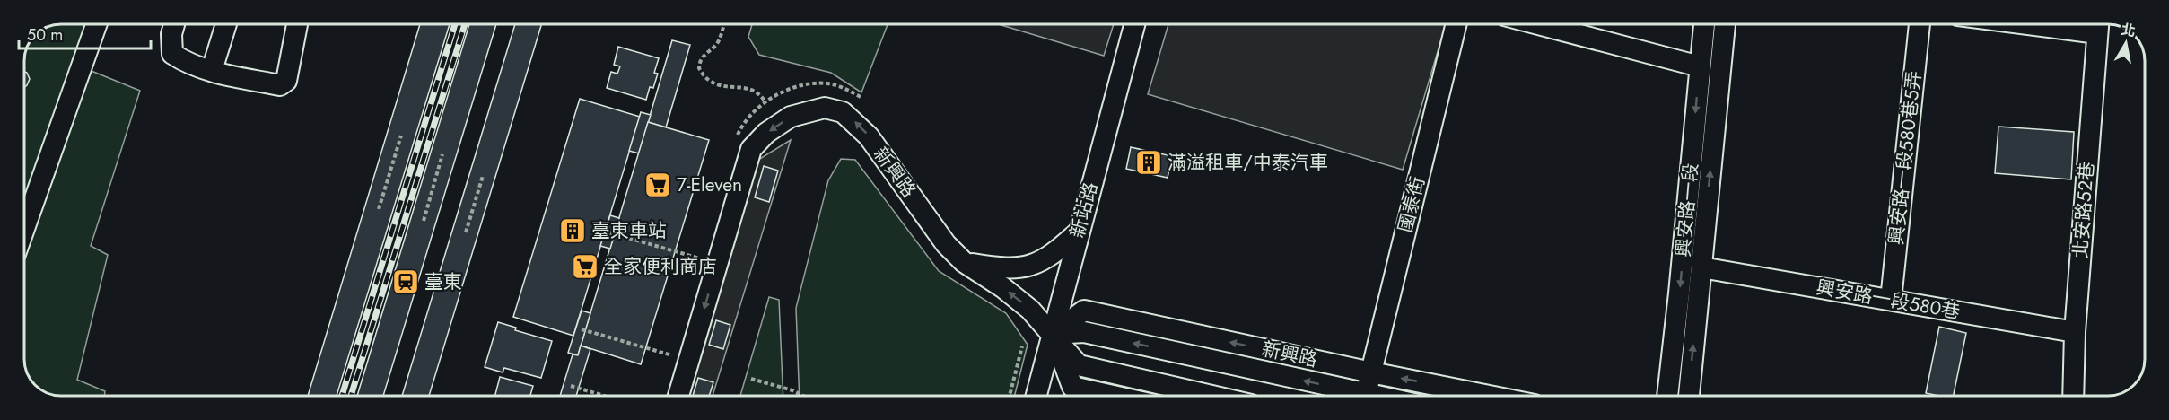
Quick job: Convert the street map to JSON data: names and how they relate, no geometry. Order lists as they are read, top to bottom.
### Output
{
  "streets": {
    "street": [
      "興安路一段580巷5弄",
      "新興路",
      "國泰街",
      "新站路",
      "興安路一段",
      "北安路52巷",
      "興安路一段580巷"
    ]
  },
  "crossings": [
    ["興安路一段580巷5弄", "興安路一段580巷"],
    ["新興路", "國泰街"],
    ["新興路", "新站路"],
    ["興安路一段", "興安路一段580巷"],
    ["北安路52巷", "興安路一段580巷"]
  ],
  "places": {
    "building": ["滿溢租車/中泰汽車", "臺東車站"],
    "supermarket": ["7-Eleven", "全家便利商店"],
    "station": ["臺東"]
  },
  "scale_bar": "50 m",
  "north": "top"
}
